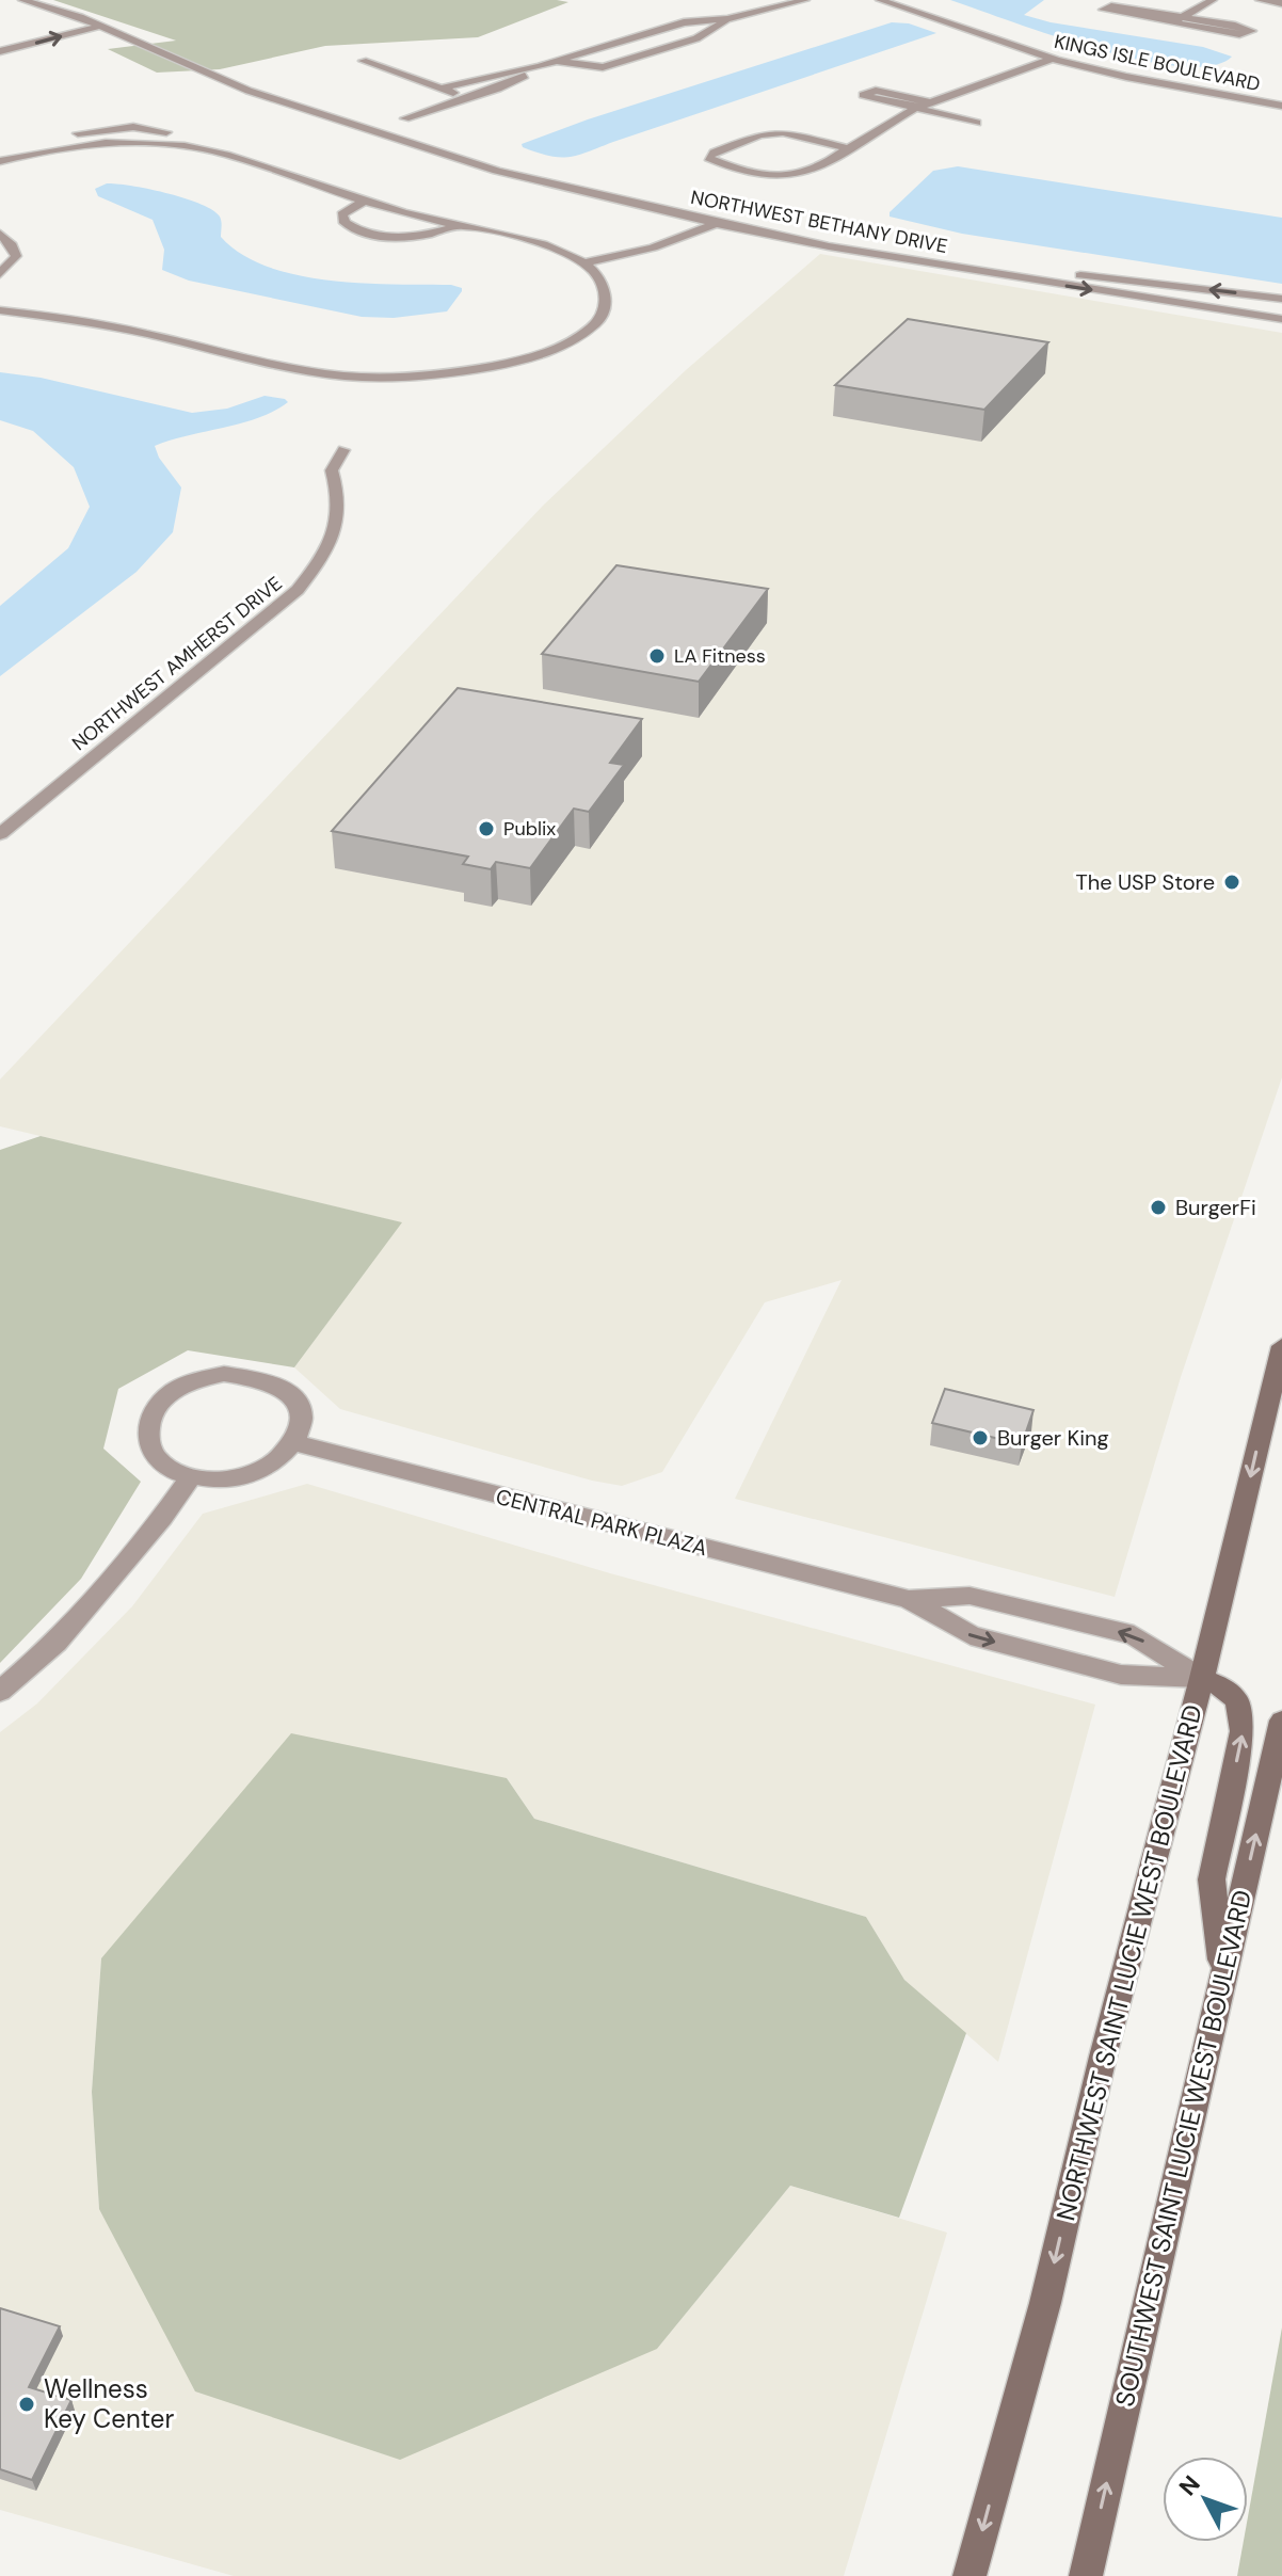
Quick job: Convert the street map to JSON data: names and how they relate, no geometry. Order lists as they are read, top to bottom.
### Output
{
  "streets": {
    "main road": ["NORTHWEST SAINT LUCIE WEST BOULEVARD", "SOUTHWEST SAINT LUCIE WEST BOULEVARD"],
    "street": [
      "KINGS ISLE BOULEVARD",
      "NORTHWEST BETHANY DRIVE",
      "NORTHWEST AMHERST DRIVE",
      "CENTRAL PARK PLAZA"
    ]
  },
  "crossings": [
    ["CENTRAL PARK PLAZA", "NORTHWEST SAINT LUCIE WEST BOULEVARD"]
  ],
  "one_way": ["NORTHWEST SAINT LUCIE WEST BOULEVARD", "SOUTHWEST SAINT LUCIE WEST BOULEVARD"],
  "places": [
    "LA Fitness",
    "Publix",
    "The USP Store",
    "BurgerFi",
    "Burger King",
    "Wellness Key Center"
  ],
  "north": "top left"
}
